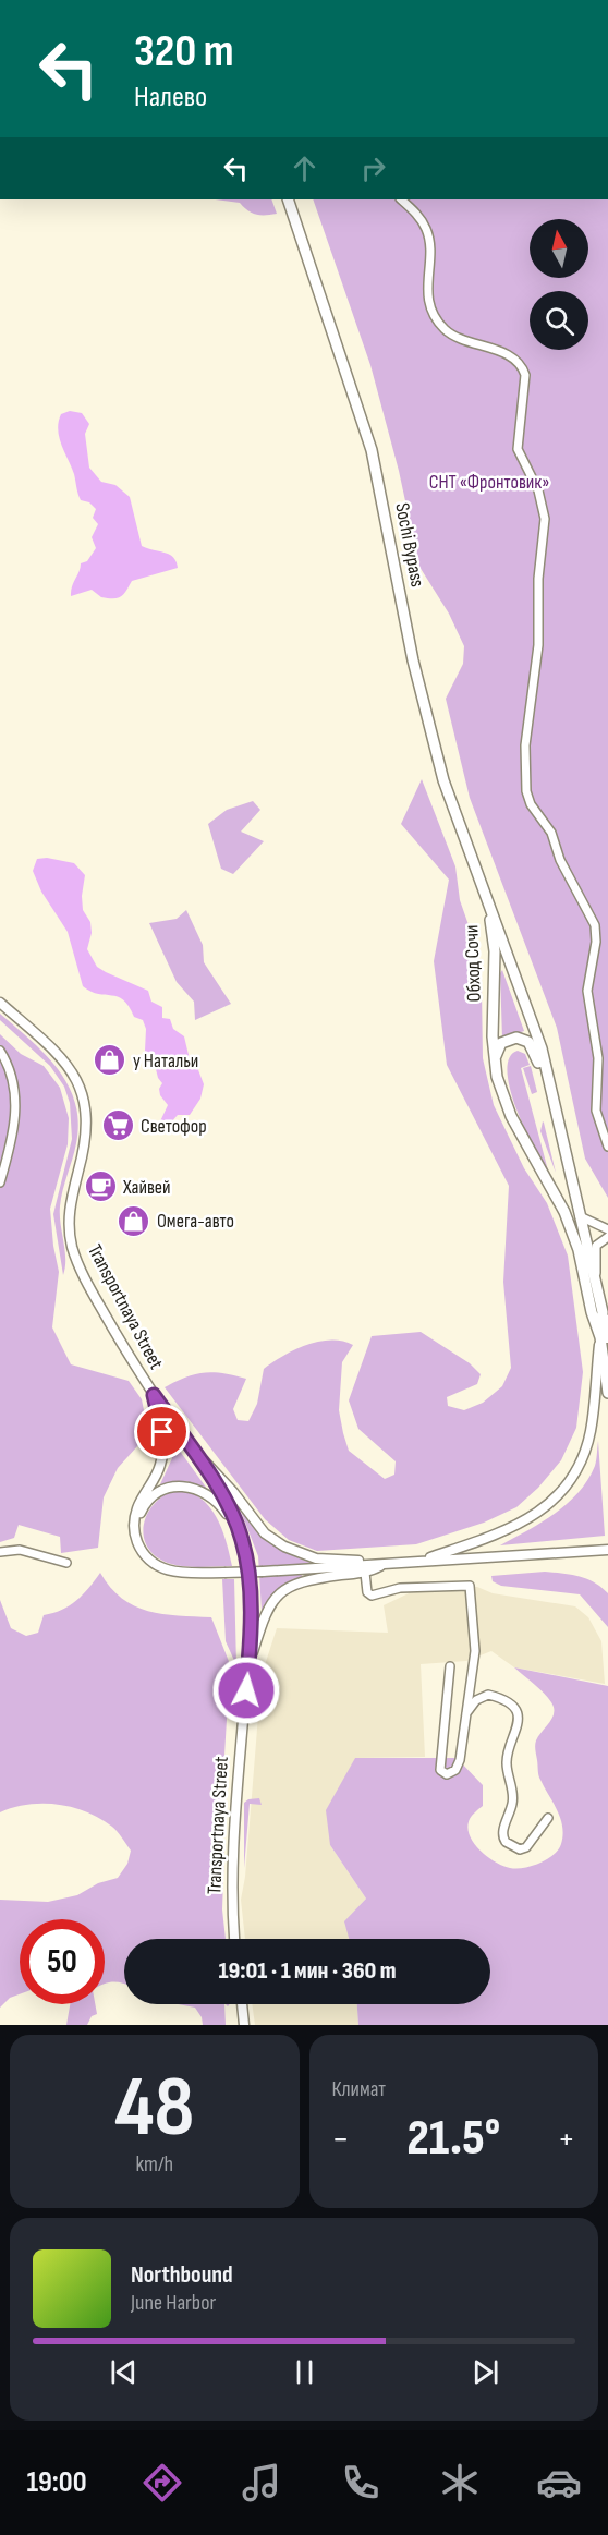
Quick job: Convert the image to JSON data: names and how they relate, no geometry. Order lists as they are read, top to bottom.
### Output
{
  "streets": {
    "highway": ["Sochi Bypass", "Обход Сочи"],
    "main road": ["Transportnaya Street"]
  },
  "crossings": [
    ["Sochi Bypass", "Обход Сочи"]
  ],
  "parks": ["СНТ «Фронтовик»"],
  "places": {
    "shop": ["у Натальи", "Омега-авто"],
    "supermarket": ["Светофор"],
    "cafe": ["Хайвей"]
  },
  "north": "top",
  "page": {
    "turn": ["320 m", "Налево"],
    "limit": "50",
    "trip": "19:01 · 1 мин · 360 m",
    "tile": [
      ["48", "km/h"],
      "Климат"
    ],
    "heat": ["−", "21.5°", "+"],
    "song": ["Northbound", "June Harbor"],
    "tabs": "19:00"
  }
}
